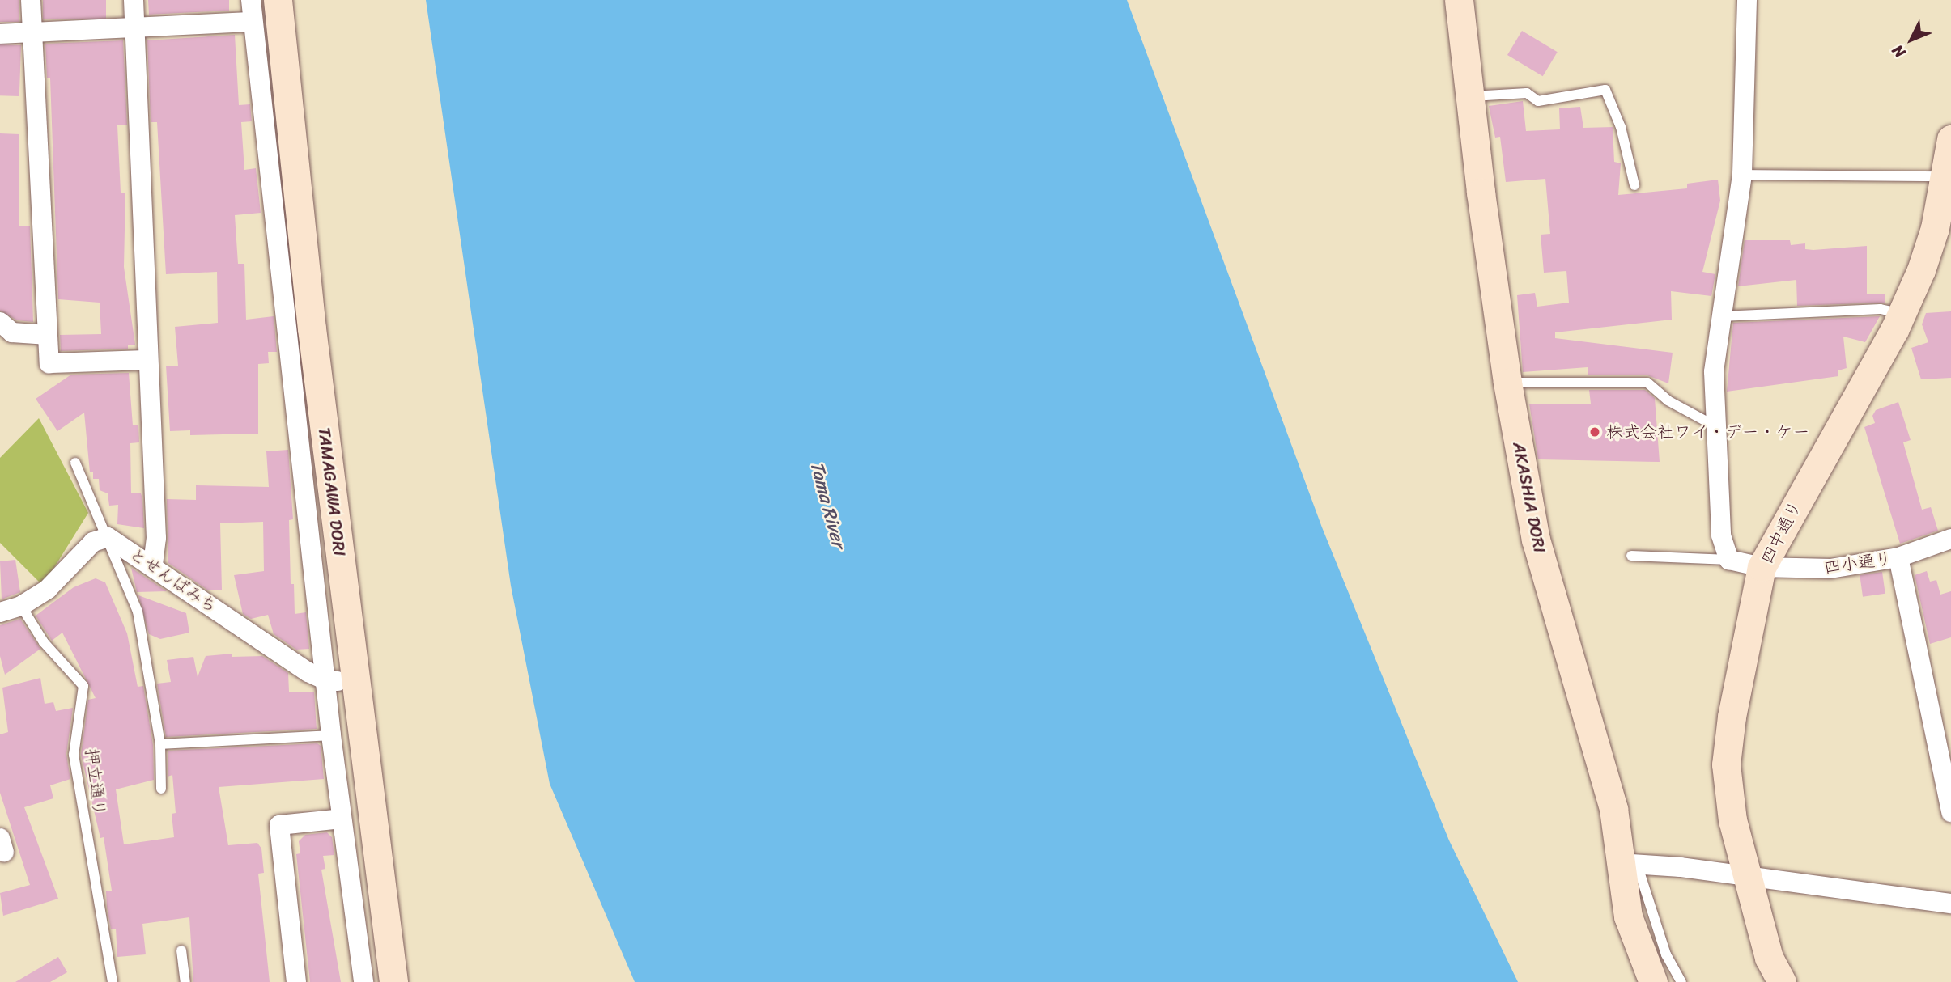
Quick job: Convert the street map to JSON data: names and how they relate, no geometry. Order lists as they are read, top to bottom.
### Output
{
  "streets": {
    "street": [
      "TAMAGAWA DORI",
      "AKASHIA DORI",
      "四中通り",
      "四小通り",
      "とせんばみち"
    ],
    "lane": ["押立通り"]
  },
  "crossings": [
    ["TAMAGAWA DORI", "とせんばみち"],
    ["四中通り", "四小通り"]
  ],
  "water": ["Tama River"],
  "places": ["株式会社ワイ・デー・ケー"],
  "north": "bottom left"
}
